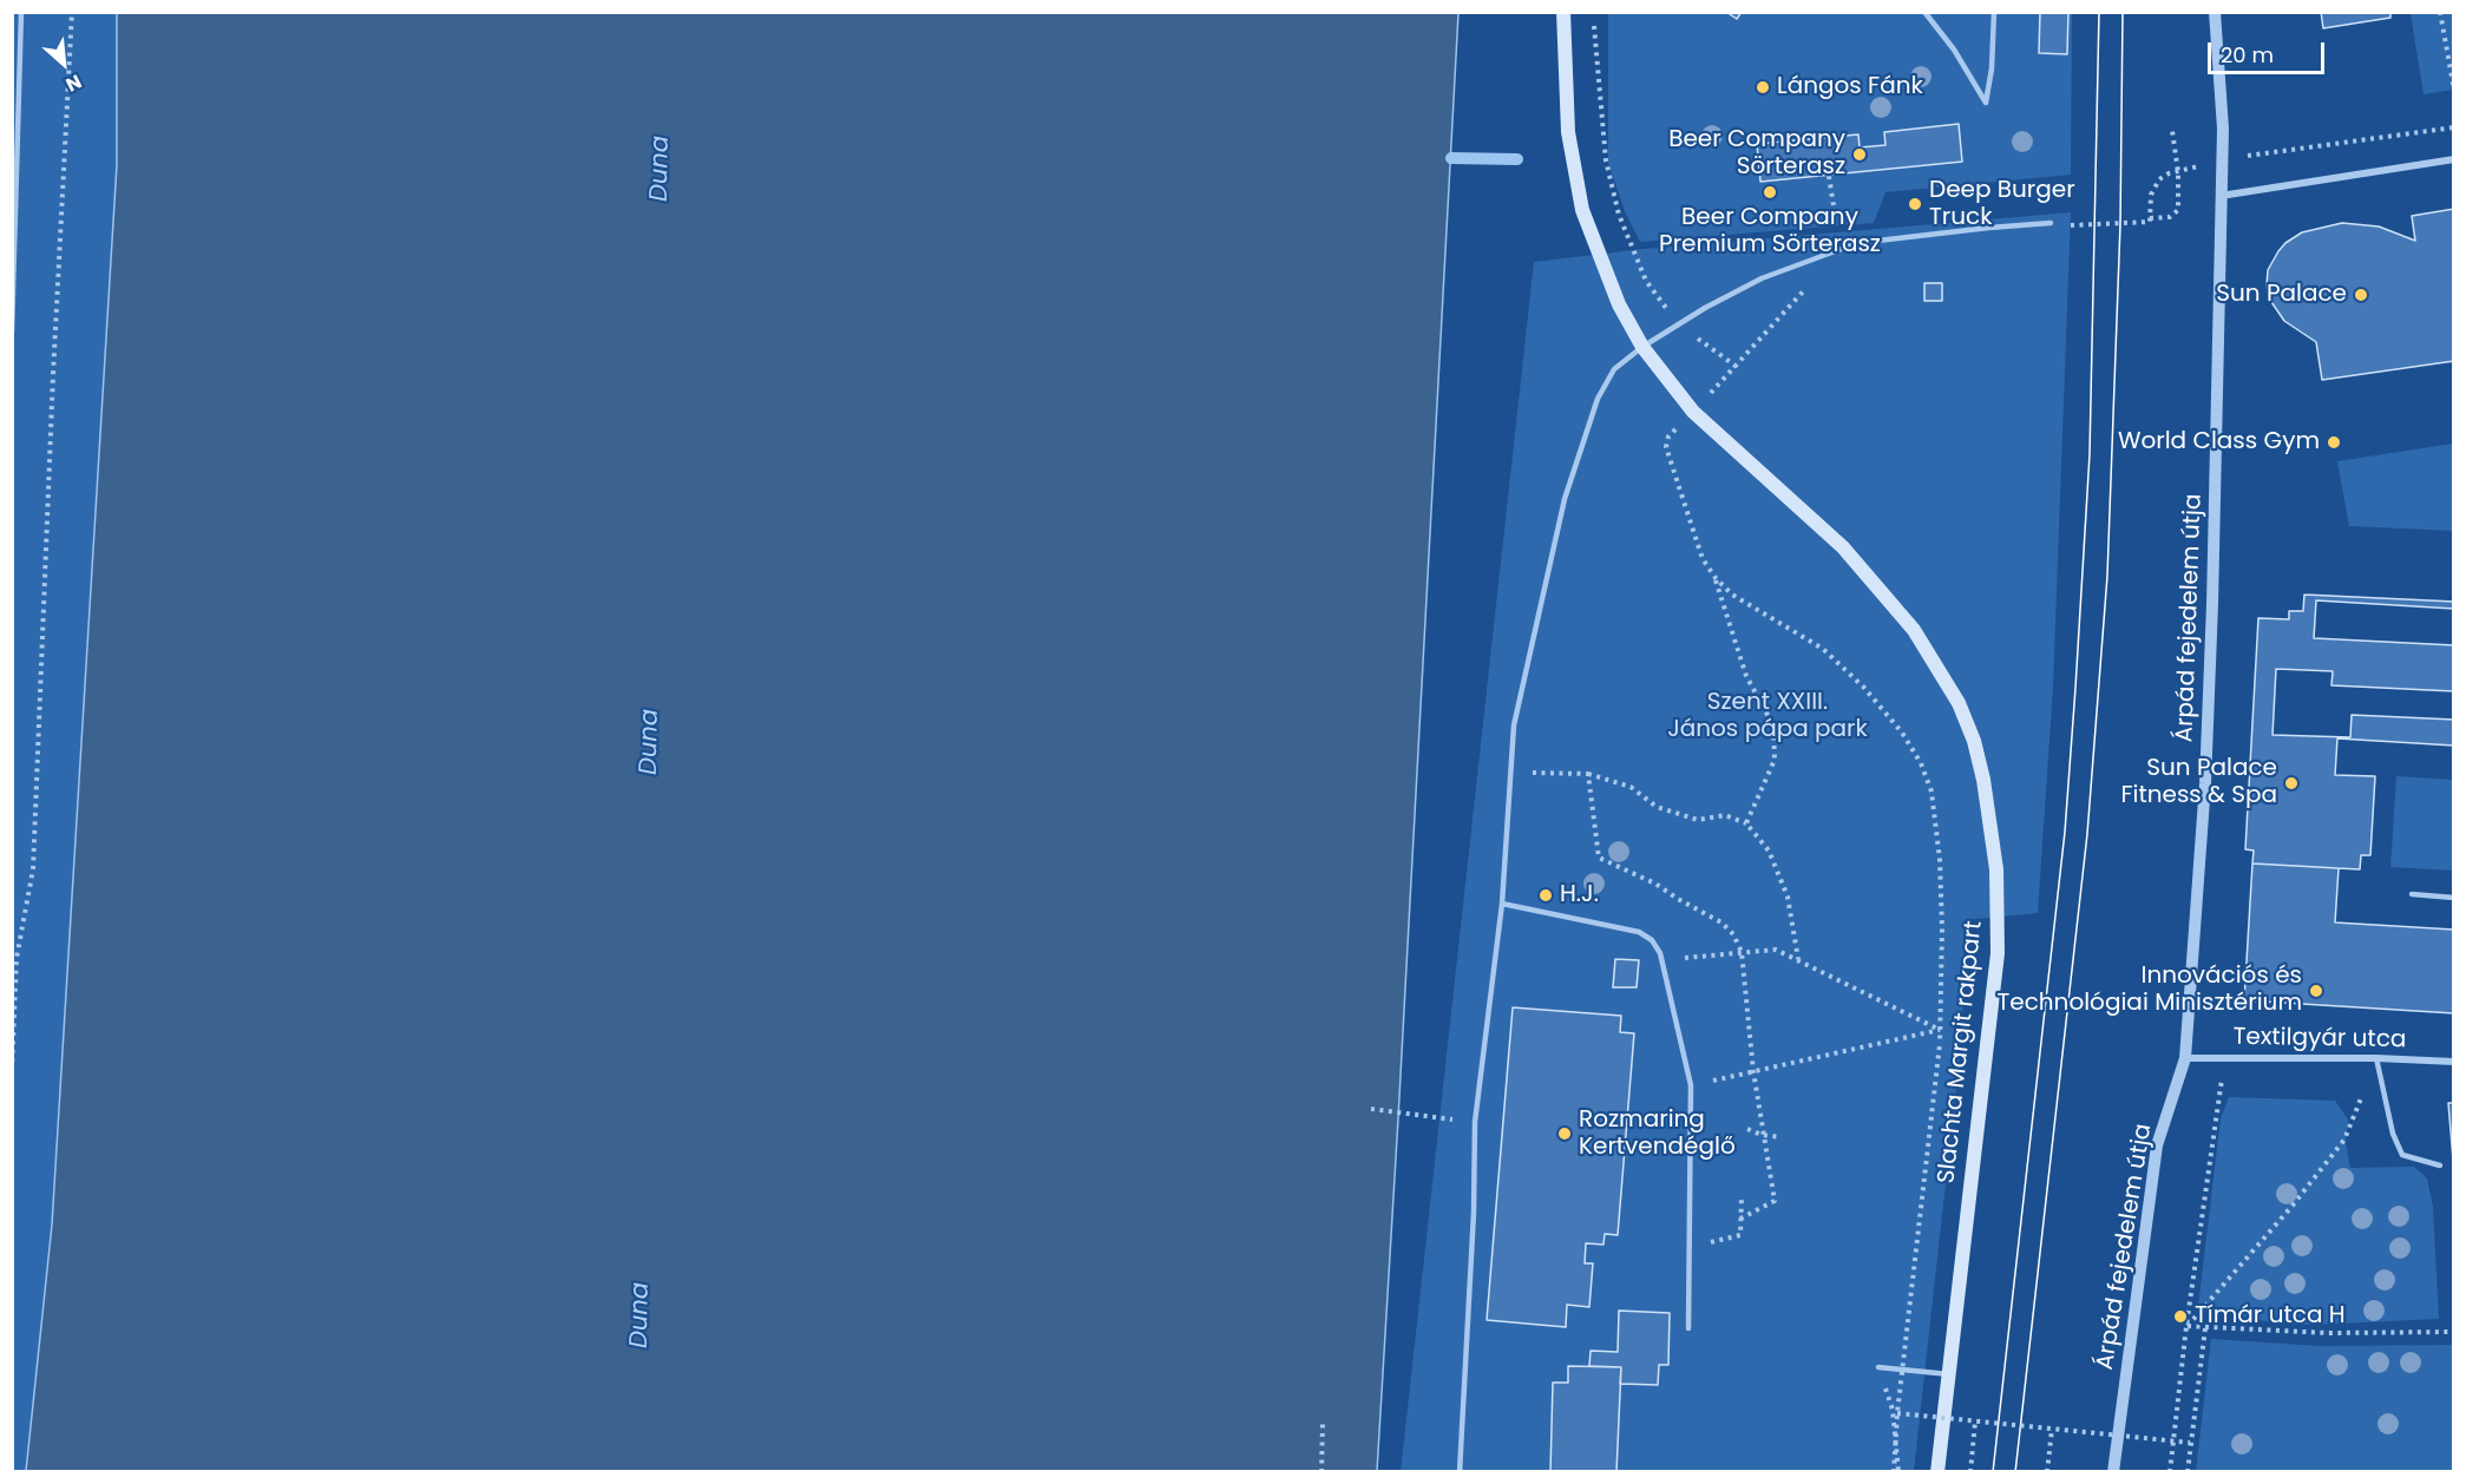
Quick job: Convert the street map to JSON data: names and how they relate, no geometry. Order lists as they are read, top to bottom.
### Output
{
  "streets": {
    "main road": ["Slachta Margit rakpart"],
    "street": ["Árpád fejedelem útja", "Textilgyár utca"]
  },
  "crossings": [
    ["Árpád fejedelem útja", "Textilgyár utca"]
  ],
  "water": ["Duna"],
  "parks": ["Szent XXIII. János pápa park"],
  "places": [
    "Lángos Fánk",
    "Beer Company Sörterasz",
    "Beer Company Premium Sörterasz",
    "Deep Burger Truck",
    "Sun Palace",
    "World Class Gym",
    "Sun Palace Fitness & Spa",
    "H.J.",
    "Innovációs és Technológiai Minisztérium",
    "Rozmaring Kertvendéglő",
    "Tímár utca H"
  ],
  "scale_bar": "20 m",
  "north": "bottom right"
}
